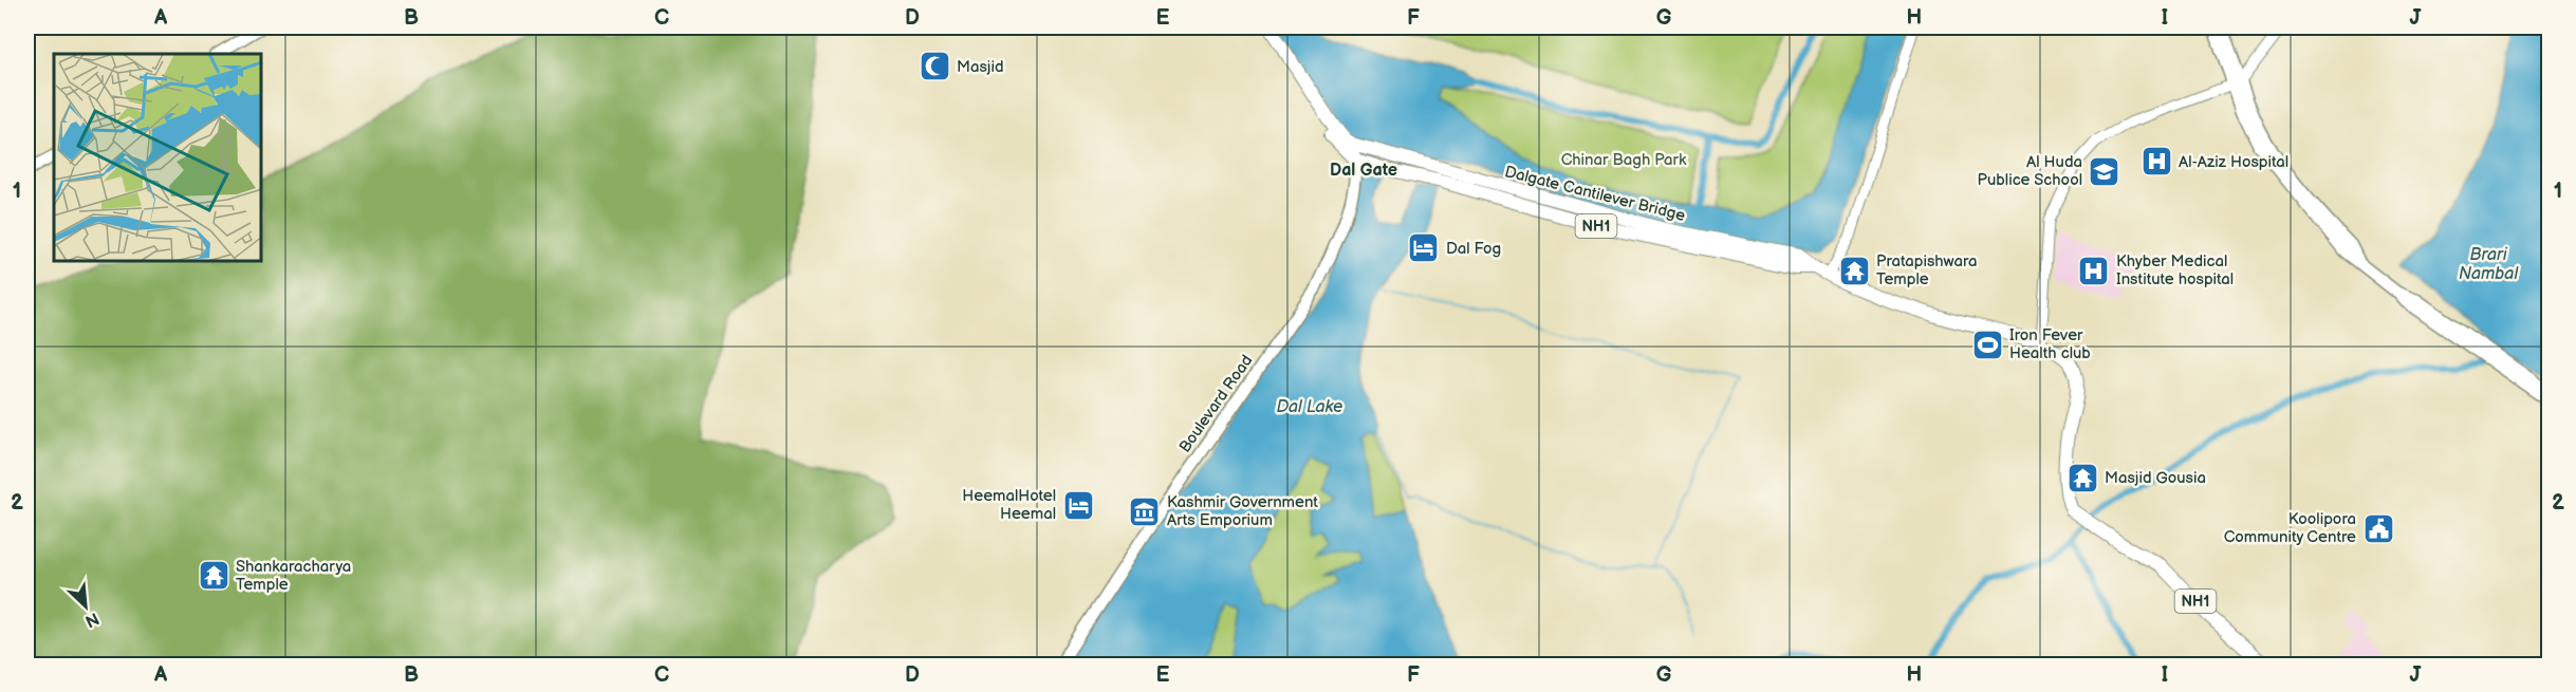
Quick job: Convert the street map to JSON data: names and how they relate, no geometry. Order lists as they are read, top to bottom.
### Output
{
  "streets": {
    "highway": ["Dalgate Cantilever Bridge", "NH1"],
    "main road": ["Boulevard Road"]
  },
  "crossings": [
    ["Dalgate Cantilever Bridge", "NH1"],
    ["Dalgate Cantilever Bridge", "Boulevard Road"],
    ["NH1", "Boulevard Road"]
  ],
  "districts": ["Dal Gate"],
  "water": ["Brari Nambal", "Dal Lake"],
  "parks": ["Chinar Bagh Park"],
  "places": {
    "mosque": ["Masjid"],
    "hospital": ["Al-Aziz Hospital", "Khyber Medical Institute hospital"],
    "school or university": ["Al Huda Publice School"],
    "hotel": ["Dal Fog", "HeemalHotel Heemal"],
    "temple": ["Pratapishwara Temple", "Masjid Gousia", "Shankaracharya Temple"],
    "sports": ["Iron Fever Health club"],
    "museum": ["Kashmir Government Arts Emporium"],
    "public building": ["Koolipora Community Centre"]
  },
  "north": "bottom right",
  "grid": {
    "columns": [
      "A",
      "B",
      "C",
      "D",
      "E",
      "F",
      "G",
      "H",
      "I",
      "J"
    ],
    "rows": ["1", "2"]
  }
}
